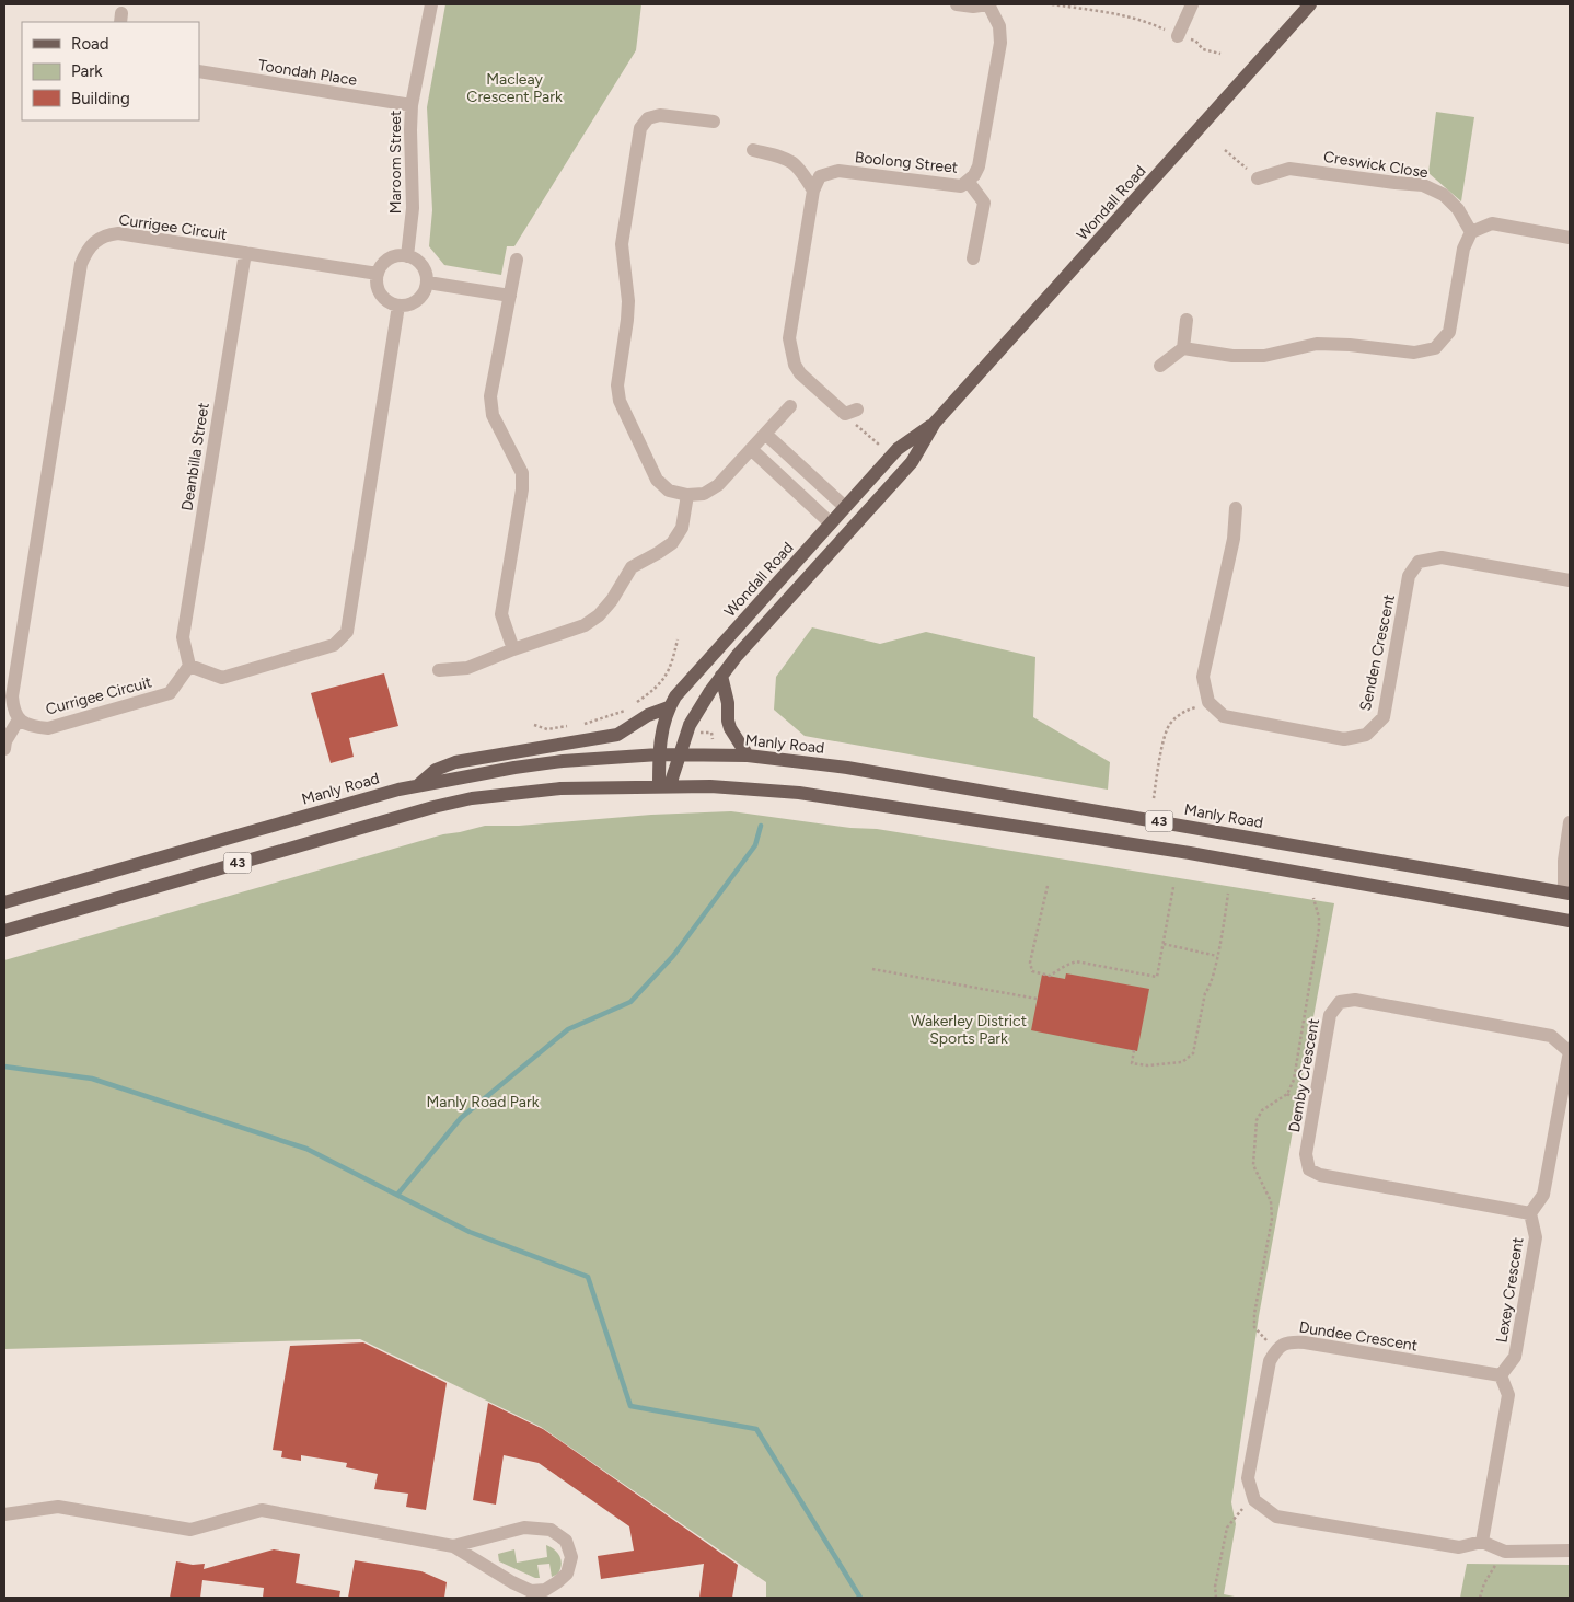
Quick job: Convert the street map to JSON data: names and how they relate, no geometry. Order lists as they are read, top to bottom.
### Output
{
  "streets": {
    "main road": ["Wondall Road", "Manly Road", "43"],
    "street": [
      "Toondah Place",
      "Maroom Street",
      "Boolong Street",
      "Creswick Close",
      "Currigee Circuit",
      "Deanbilla Street",
      "Senden Crescent",
      "Demby Crescent",
      "Lexey Crescent",
      "Dundee Crescent"
    ]
  },
  "crossings": [
    ["Toondah Place", "Maroom Street"],
    ["Maroom Street", "Currigee Circuit"],
    ["Wondall Road", "Manly Road"],
    ["Wondall Road", "43"],
    ["Currigee Circuit", "Deanbilla Street"],
    ["Demby Crescent", "Lexey Crescent"],
    ["Lexey Crescent", "Dundee Crescent"]
  ],
  "parks": ["Macleay Crescent Park", "Wakerley District Sports Park", "Manly Road Park"],
  "legend": ["Road", "Park", "Building"]
}
